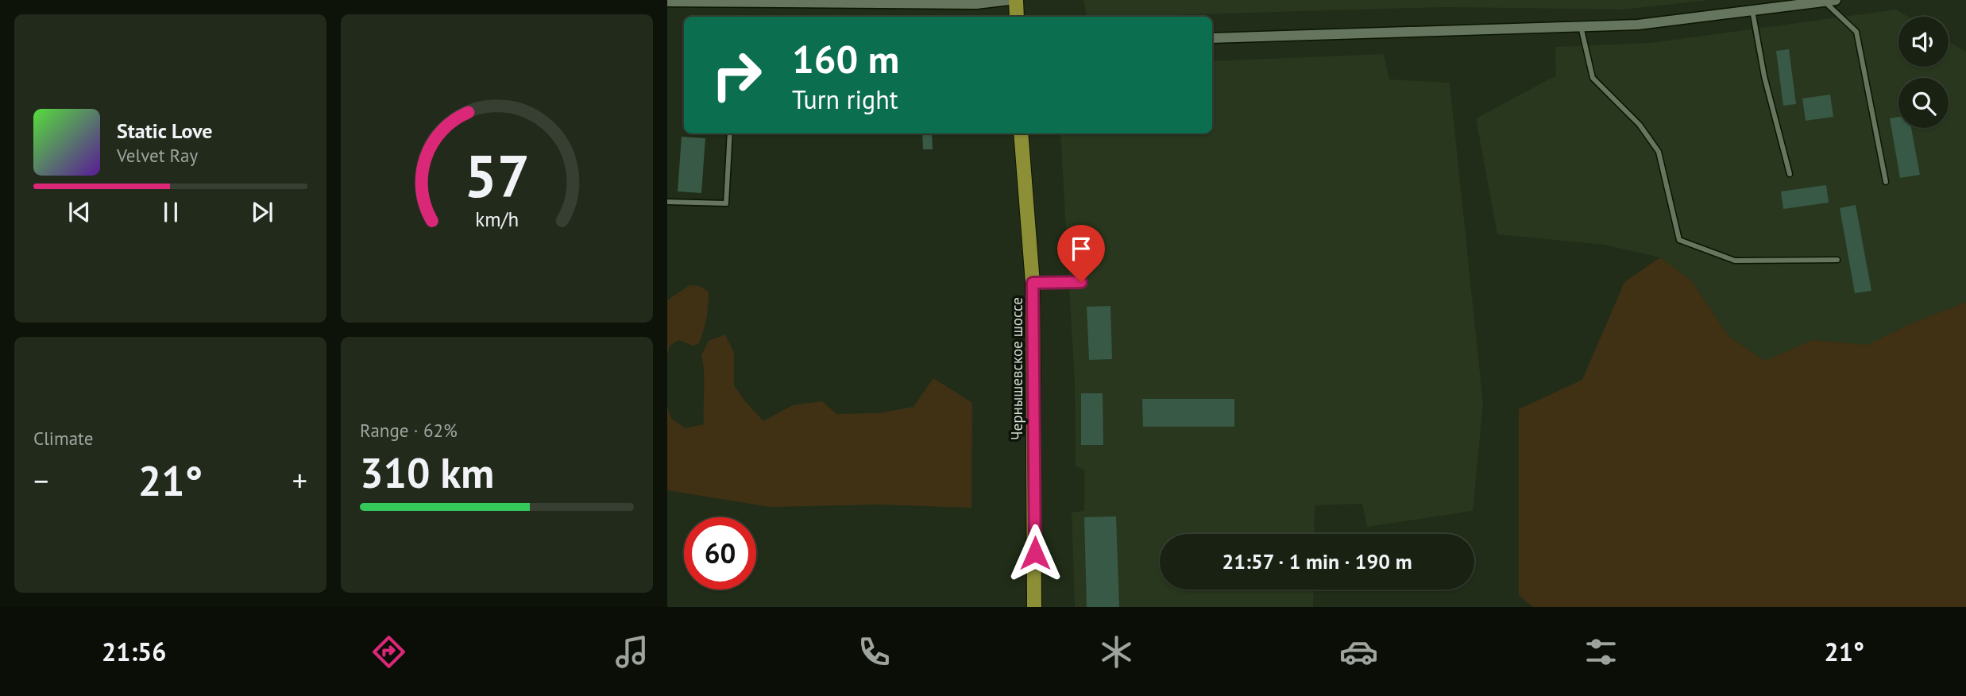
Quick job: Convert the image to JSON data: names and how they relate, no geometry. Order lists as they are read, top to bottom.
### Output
{
  "streets": {
    "main road": ["Чернышевское шоссе"]
  },
  "page": {
    "turn": ["160 m", "Turn right"],
    "song": ["Static Love", "Velvet Ray"],
    "tile": [
      "Climate",
      ["Range · 62%", "310 km"]
    ],
    "heat": ["−", "21°", "+"],
    "limit": "60",
    "trip": "21:57 · 1 min · 190 m",
    "tabs": ["21:56", "21°"],
    "gauge": ["57", "km/h"]
  }
}
